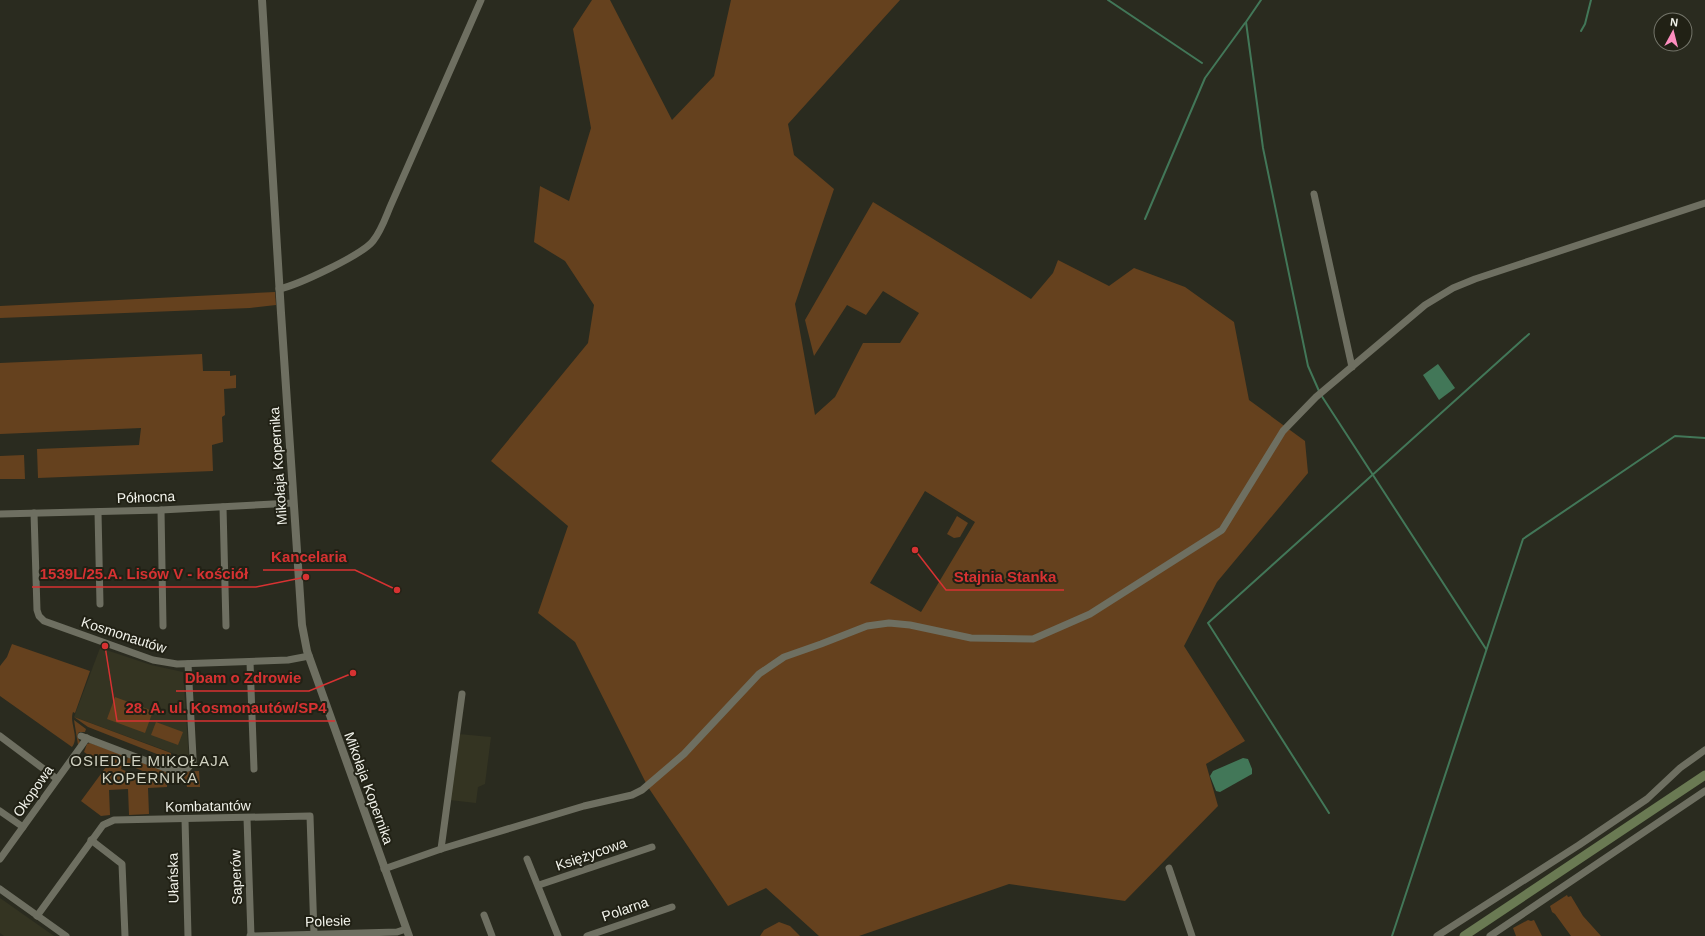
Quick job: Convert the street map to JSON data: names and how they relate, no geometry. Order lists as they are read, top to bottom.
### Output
{
  "streets": {
    "street": [
      "Mikołaja Kopernika",
      "Północna",
      "Kosmonautów",
      "Okopowa",
      "Kombatantów",
      "Księżycowa",
      "Saperów",
      "Ułańska",
      "Polarna",
      "Polesie"
    ]
  },
  "crossings": [
    ["Mikołaja Kopernika", "Północna"],
    ["Mikołaja Kopernika", "Kosmonautów"],
    ["Mikołaja Kopernika", "Polesie"],
    ["Północna", "Kosmonautów"],
    ["Kosmonautów", "Okopowa"],
    ["Kombatantów", "Saperów"],
    ["Kombatantów", "Ułańska"],
    ["Kombatantów", "Polesie"],
    ["Saperów", "Polesie"]
  ],
  "districts": ["OSIEDLE MIKOŁAJA KOPERNIKA"],
  "places": [
    "Stajnia Stanka",
    "1539L/25.A. Lisów V - kościół",
    "Kancelaria",
    "28. A. ul. Kosmonautów/SP4",
    "Dbam o Zdrowie"
  ],
  "north": "top"
}
